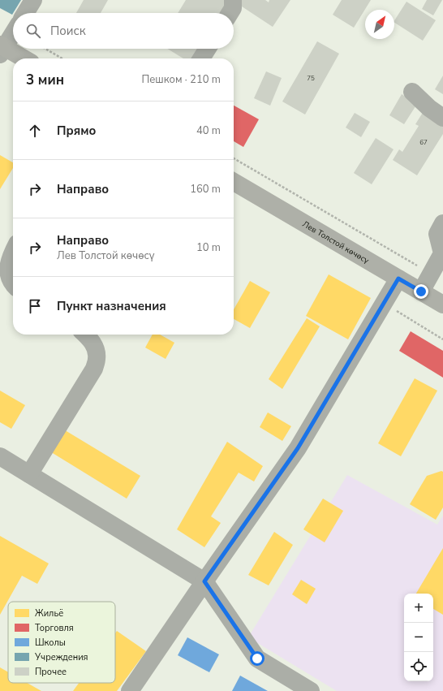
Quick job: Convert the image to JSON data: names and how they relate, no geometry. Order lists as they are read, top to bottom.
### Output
{
  "streets": {
    "main road": ["Лев Толстой көчөсү"]
  },
  "house_numbers": ["75", "67"],
  "legend": [
    "Жильё",
    "Торговля",
    "Школы",
    "Учреждения",
    "Прочее"
  ],
  "north": "top right",
  "page": {
    "search": "Поиск",
    "heading": ["3 мин", "Пешком · 210 m"],
    "list": [
      ["Прямо", "40 m"],
      ["Направо", "160 m"],
      ["Направо", "Лев Толстой көчөсү", "10 m"],
      "Пункт назначения"
    ],
    "map_buttons": ["+", "−"]
  }
}
